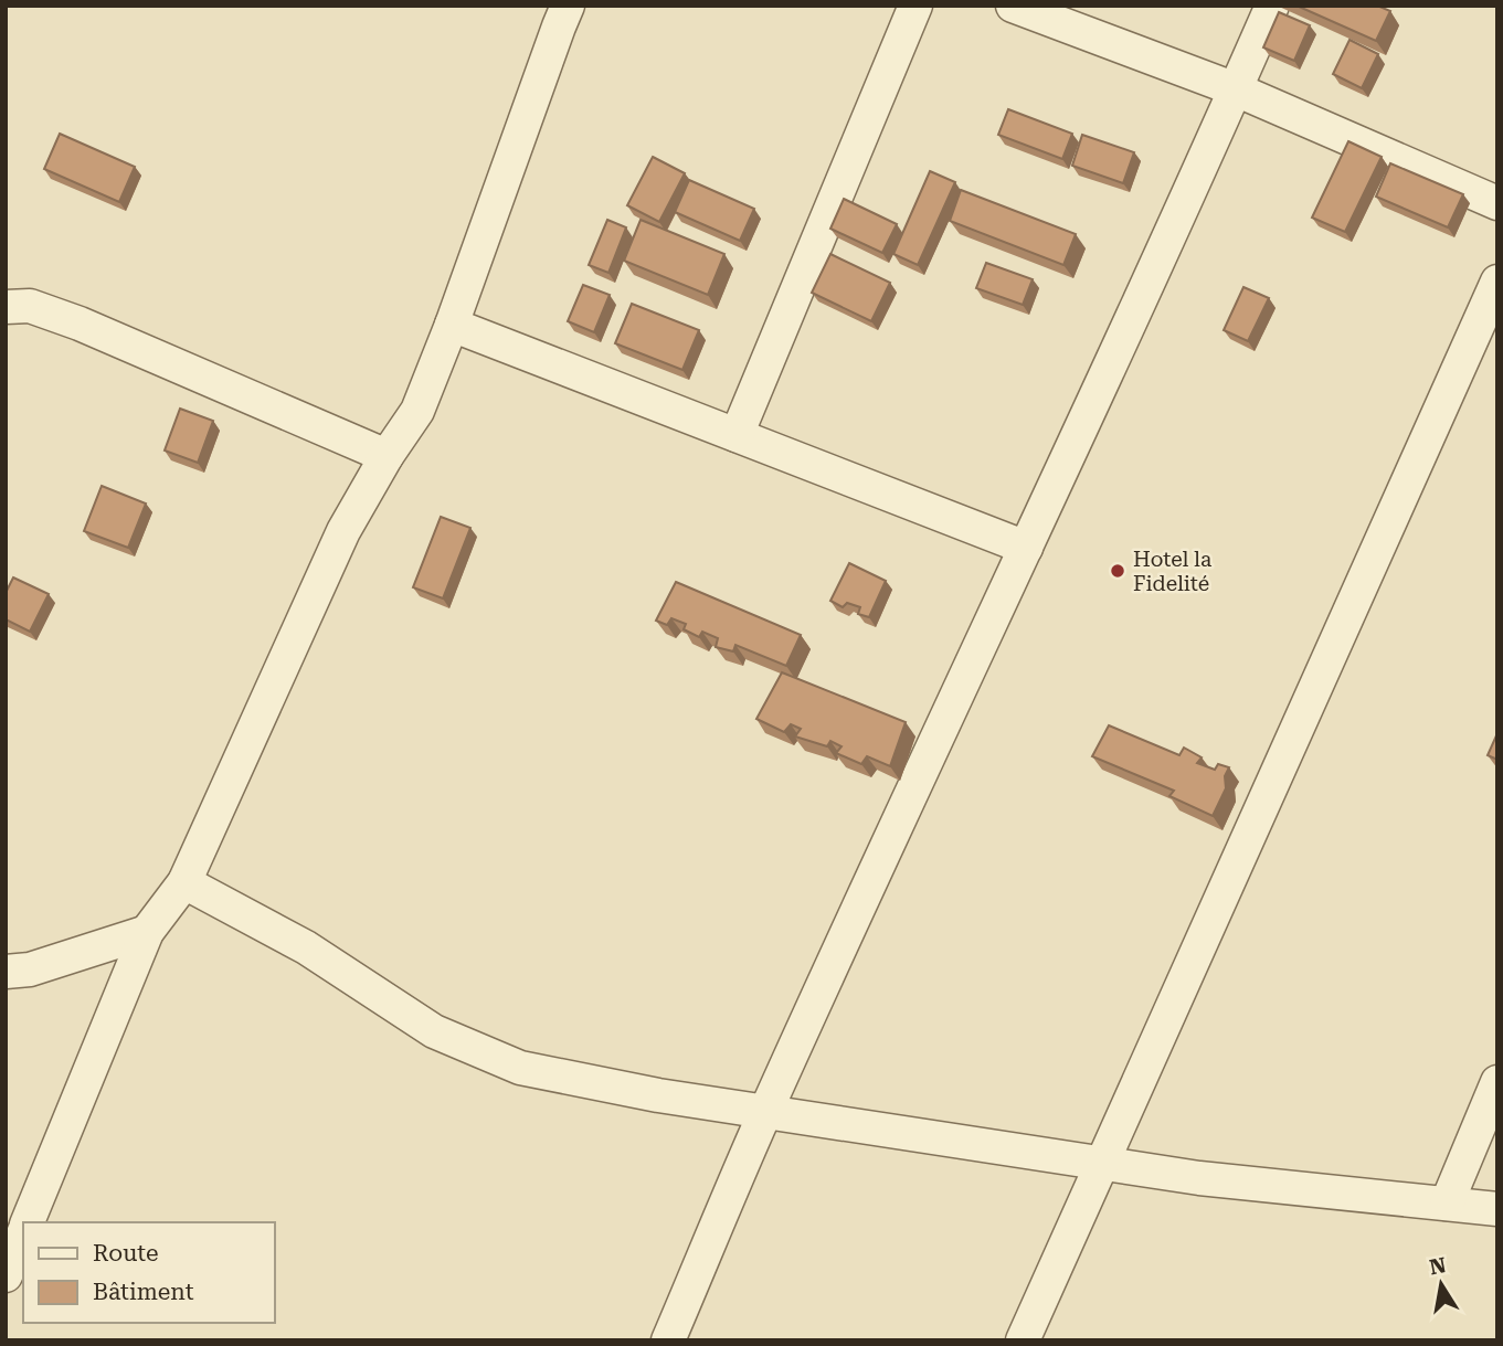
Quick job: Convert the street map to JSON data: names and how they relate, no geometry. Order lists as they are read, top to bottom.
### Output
{
  "places": ["Hotel la Fidelité"],
  "legend": ["Route", "Bâtiment"],
  "north": "top"
}
